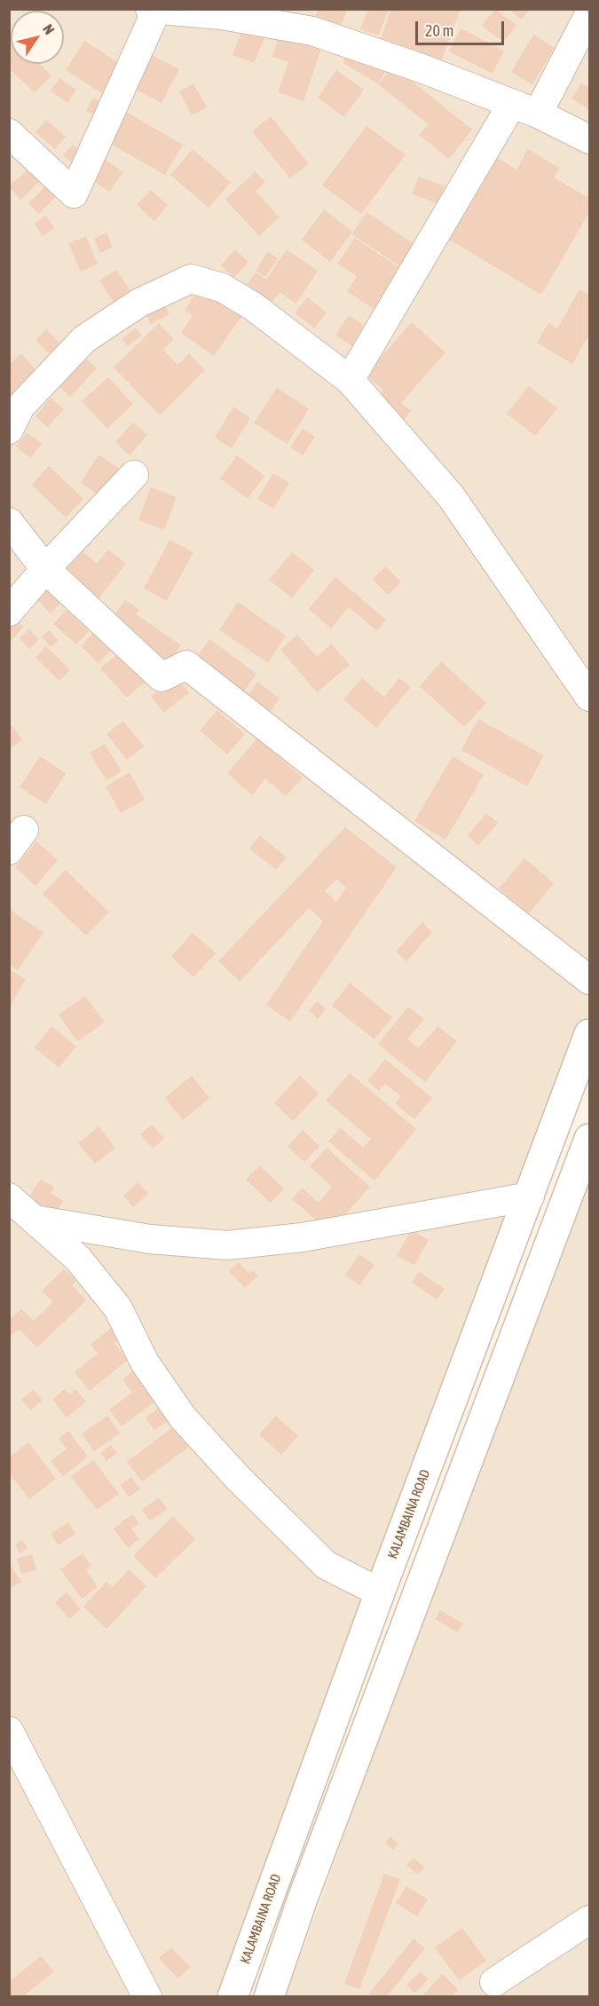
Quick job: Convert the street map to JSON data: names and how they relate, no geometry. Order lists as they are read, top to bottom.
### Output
{
  "streets": {
    "main road": ["KALAMBAINA ROAD"]
  },
  "scale_bar": "20 m",
  "north": "top right"
}
